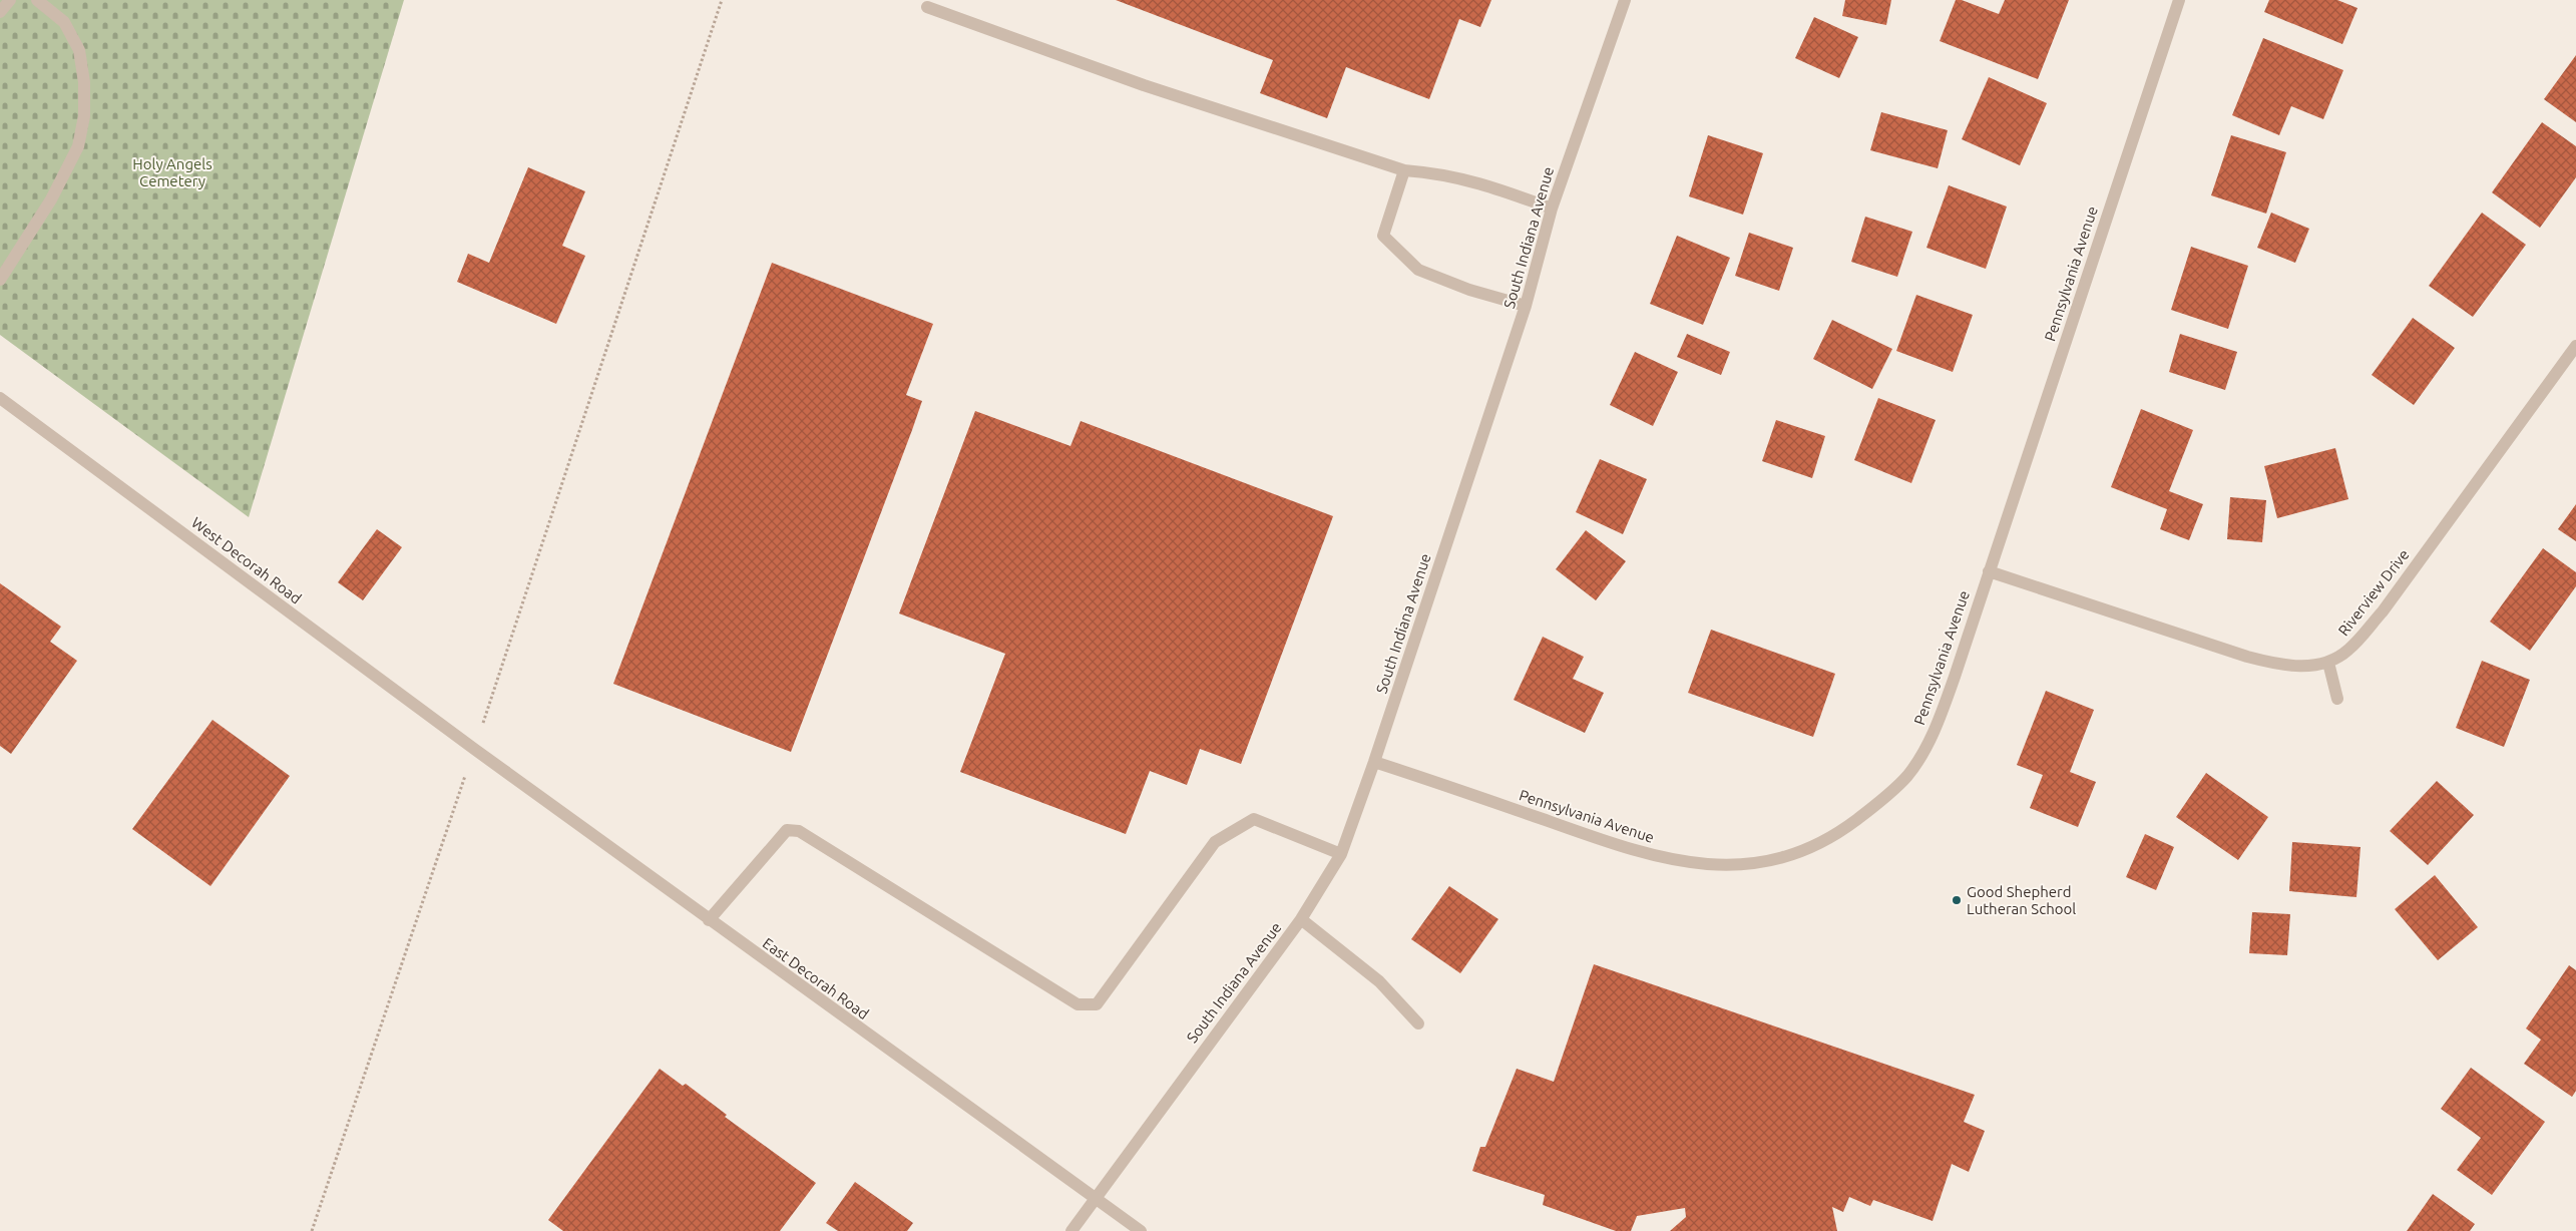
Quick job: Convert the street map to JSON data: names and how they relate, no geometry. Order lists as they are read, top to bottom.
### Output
{
  "streets": {
    "street": [
      "South Indiana Avenue",
      "Pennsylvania Avenue",
      "West Decorah Road",
      "Riverview Drive",
      "East Decorah Road"
    ]
  },
  "crossings": [
    ["South Indiana Avenue", "Pennsylvania Avenue"],
    ["South Indiana Avenue", "East Decorah Road"],
    ["Pennsylvania Avenue", "Riverview Drive"],
    ["West Decorah Road", "East Decorah Road"]
  ],
  "parks": ["Holy Angels Cemetery"],
  "places": ["Good Shepherd Lutheran School"]
}
